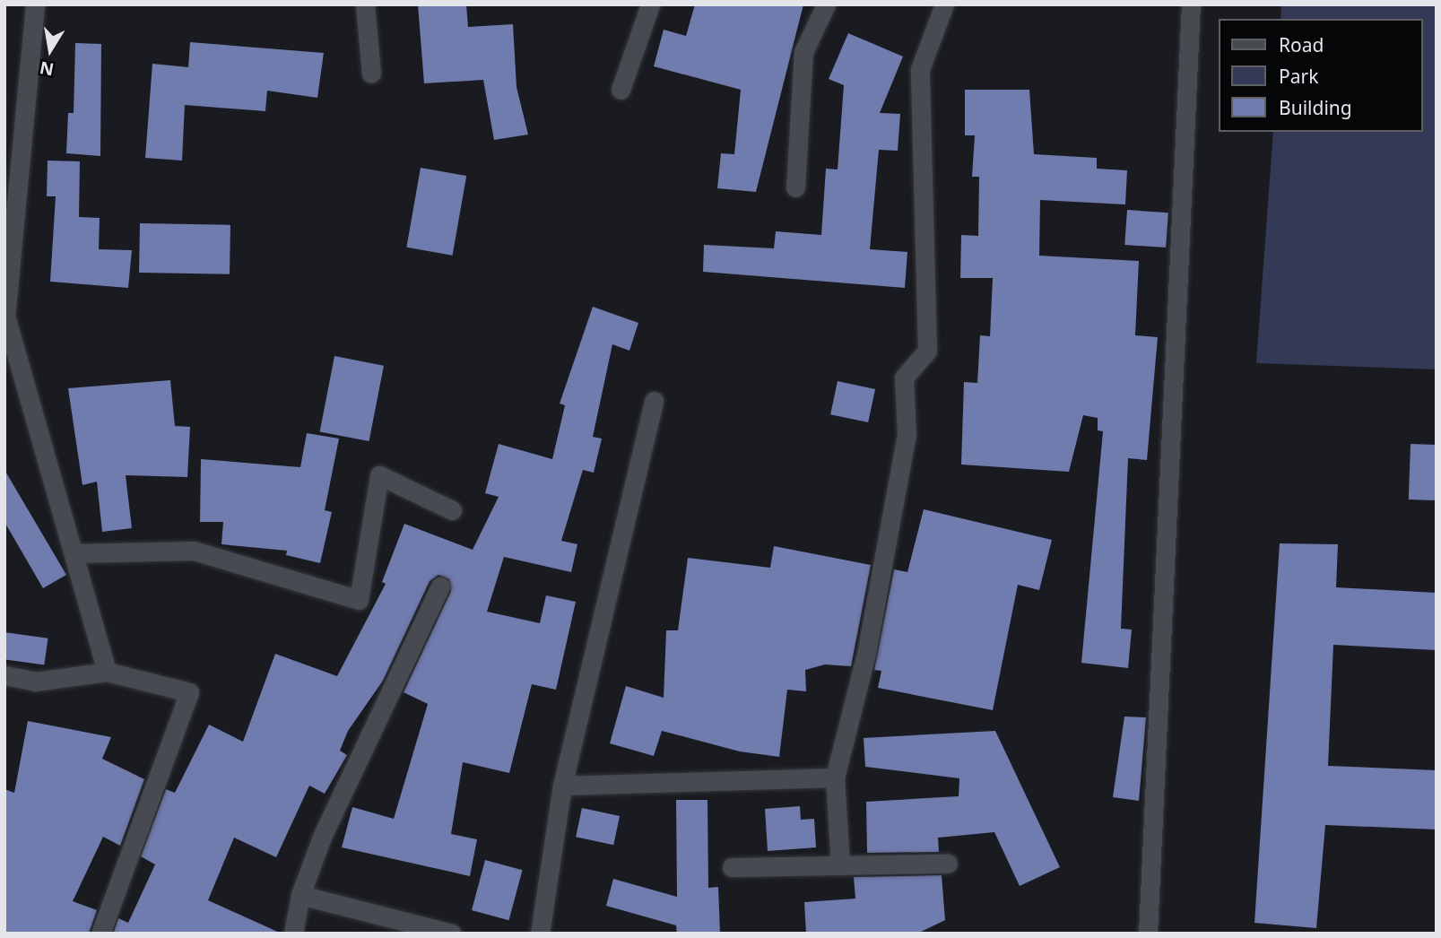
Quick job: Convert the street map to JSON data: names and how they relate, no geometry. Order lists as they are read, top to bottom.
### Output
{
  "legend": ["Road", "Park", "Building"],
  "north": "bottom"
}
